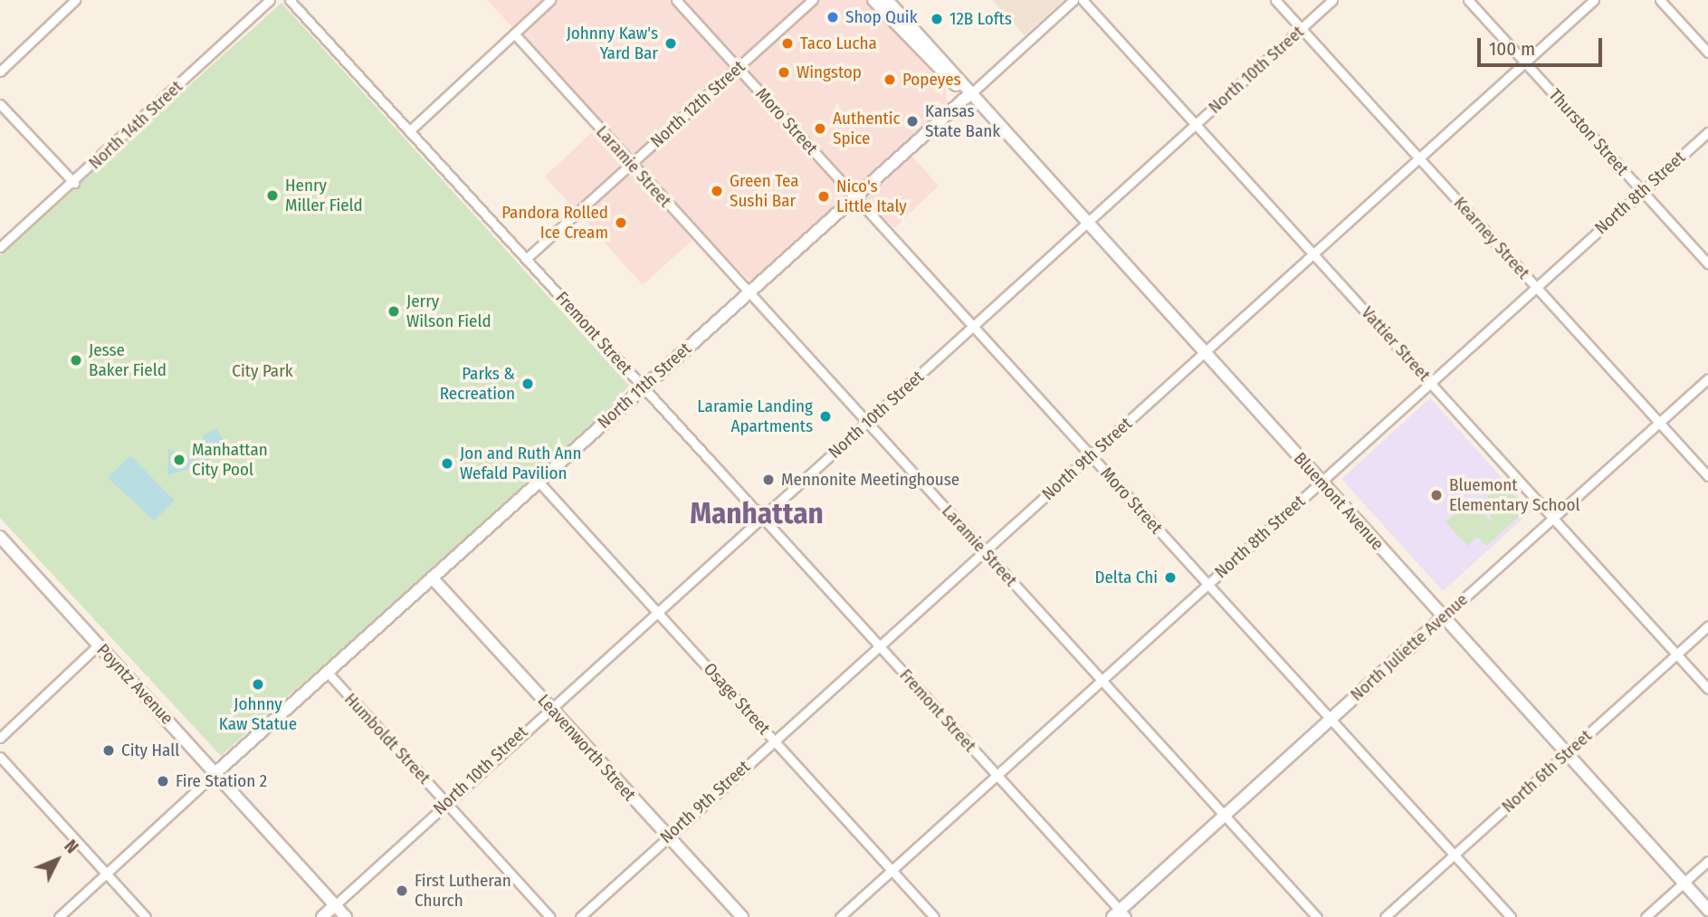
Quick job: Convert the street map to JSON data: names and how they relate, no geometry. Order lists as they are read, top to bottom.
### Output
{
  "streets": {
    "street": [
      "North 10th Street",
      "North 12th Street",
      "Moro Street",
      "North 14th Street",
      "Thurston Street",
      "Laramie Street",
      "North 8th Street",
      "Kearney Street",
      "Fremont Street",
      "Vattier Street",
      "North 11th Street",
      "North 9th Street",
      "Bluemont Avenue",
      "North Juliette Avenue",
      "Poyntz Avenue",
      "Osage Street",
      "Humboldt Street",
      "Leavenworth Street",
      "North 6th Street"
    ]
  },
  "crossings": [
    ["North 10th Street", "Moro Street"],
    ["North 10th Street", "Laramie Street"],
    ["North 10th Street", "Kearney Street"],
    ["North 10th Street", "Fremont Street"],
    ["North 10th Street", "Vattier Street"],
    ["North 10th Street", "Bluemont Avenue"],
    ["North 10th Street", "Poyntz Avenue"],
    ["North 10th Street", "Osage Street"],
    ["North 10th Street", "Humboldt Street"],
    ["North 10th Street", "Leavenworth Street"],
    ["North 12th Street", "Moro Street"],
    ["North 12th Street", "Laramie Street"],
    ["North 12th Street", "Fremont Street"],
    ["Moro Street", "North 8th Street"],
    ["Moro Street", "North 11th Street"],
    ["Moro Street", "North 9th Street"],
    ["Moro Street", "North Juliette Avenue"],
    ["Moro Street", "North 6th Street"],
    ["Thurston Street", "North 8th Street"],
    ["Thurston Street", "North 9th Street"],
    ["Laramie Street", "North 8th Street"],
    ["Laramie Street", "North 11th Street"],
    ["Laramie Street", "North 9th Street"],
    ["Laramie Street", "North Juliette Avenue"],
    ["North 8th Street", "Kearney Street"],
    ["North 8th Street", "Fremont Street"],
    ["North 8th Street", "Vattier Street"],
    ["North 8th Street", "Bluemont Avenue"],
    ["North 8th Street", "Osage Street"],
    ["Kearney Street", "North 9th Street"],
    ["Kearney Street", "North Juliette Avenue"],
    ["Fremont Street", "North 11th Street"],
    ["Fremont Street", "North 9th Street"],
    ["Fremont Street", "North Juliette Avenue"],
    ["Vattier Street", "North 9th Street"],
    ["Vattier Street", "North Juliette Avenue"],
    ["Vattier Street", "North 6th Street"],
    ["North 11th Street", "Bluemont Avenue"],
    ["North 11th Street", "Poyntz Avenue"],
    ["North 11th Street", "Osage Street"],
    ["North 11th Street", "Humboldt Street"],
    ["North 11th Street", "Leavenworth Street"],
    ["North 9th Street", "Bluemont Avenue"],
    ["North 9th Street", "Osage Street"],
    ["North 9th Street", "Leavenworth Street"],
    ["Bluemont Avenue", "North Juliette Avenue"],
    ["Bluemont Avenue", "North 6th Street"]
  ],
  "districts": ["Manhattan"],
  "parks": ["City Park"],
  "places": [
    "Shop Quik",
    "12B Lofts",
    "Johnny Kaw's Yard Bar",
    "Taco Lucha",
    "Wingstop",
    "Popeyes",
    "Kansas State Bank",
    "Authentic Spice",
    "Green Tea Sushi Bar",
    "Henry Miller Field",
    "Nico's Little Italy",
    "Pandora Rolled Ice Cream",
    "Jerry Wilson Field",
    "Jesse Baker Field",
    "Parks & Recreation",
    "Laramie Landing Apartments",
    "Manhattan City Pool",
    "Jon and Ruth Ann Wefald Pavilion",
    "Mennonite Meetinghouse",
    "Bluemont Elementary School",
    "Delta Chi",
    "Johnny Kaw Statue",
    "City Hall",
    "Fire Station 2",
    "First Lutheran Church"
  ],
  "scale_bar": "100 m",
  "north": "top right"
}
